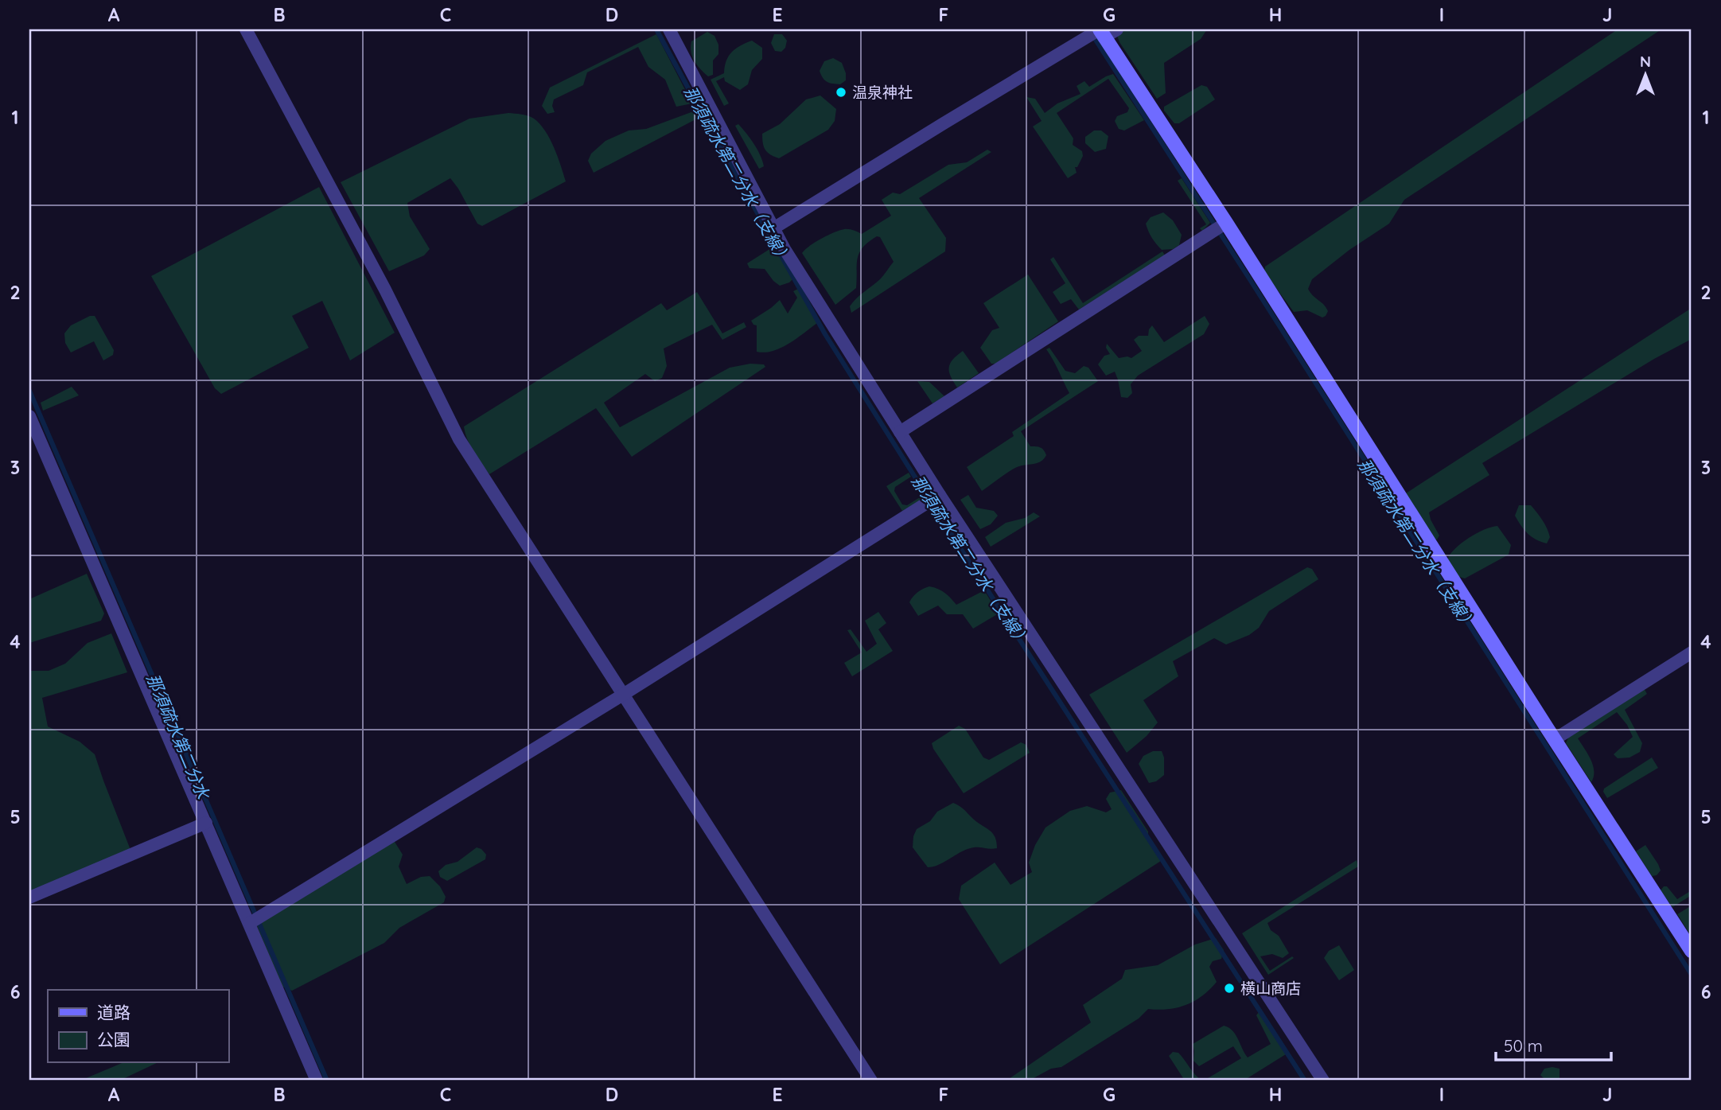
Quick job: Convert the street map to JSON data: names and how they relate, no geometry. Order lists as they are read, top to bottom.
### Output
{
  "water": ["那須疏水第二分水（支線）", "那須疏水第二分水"],
  "places": ["温泉神社", "横山商店"],
  "legend": ["道路", "公園"],
  "scale_bar": "50 m",
  "north": "top",
  "grid": {
    "columns": [
      "A",
      "B",
      "C",
      "D",
      "E",
      "F",
      "G",
      "H",
      "I",
      "J"
    ],
    "rows": [
      "1",
      "2",
      "3",
      "4",
      "5",
      "6"
    ]
  }
}
